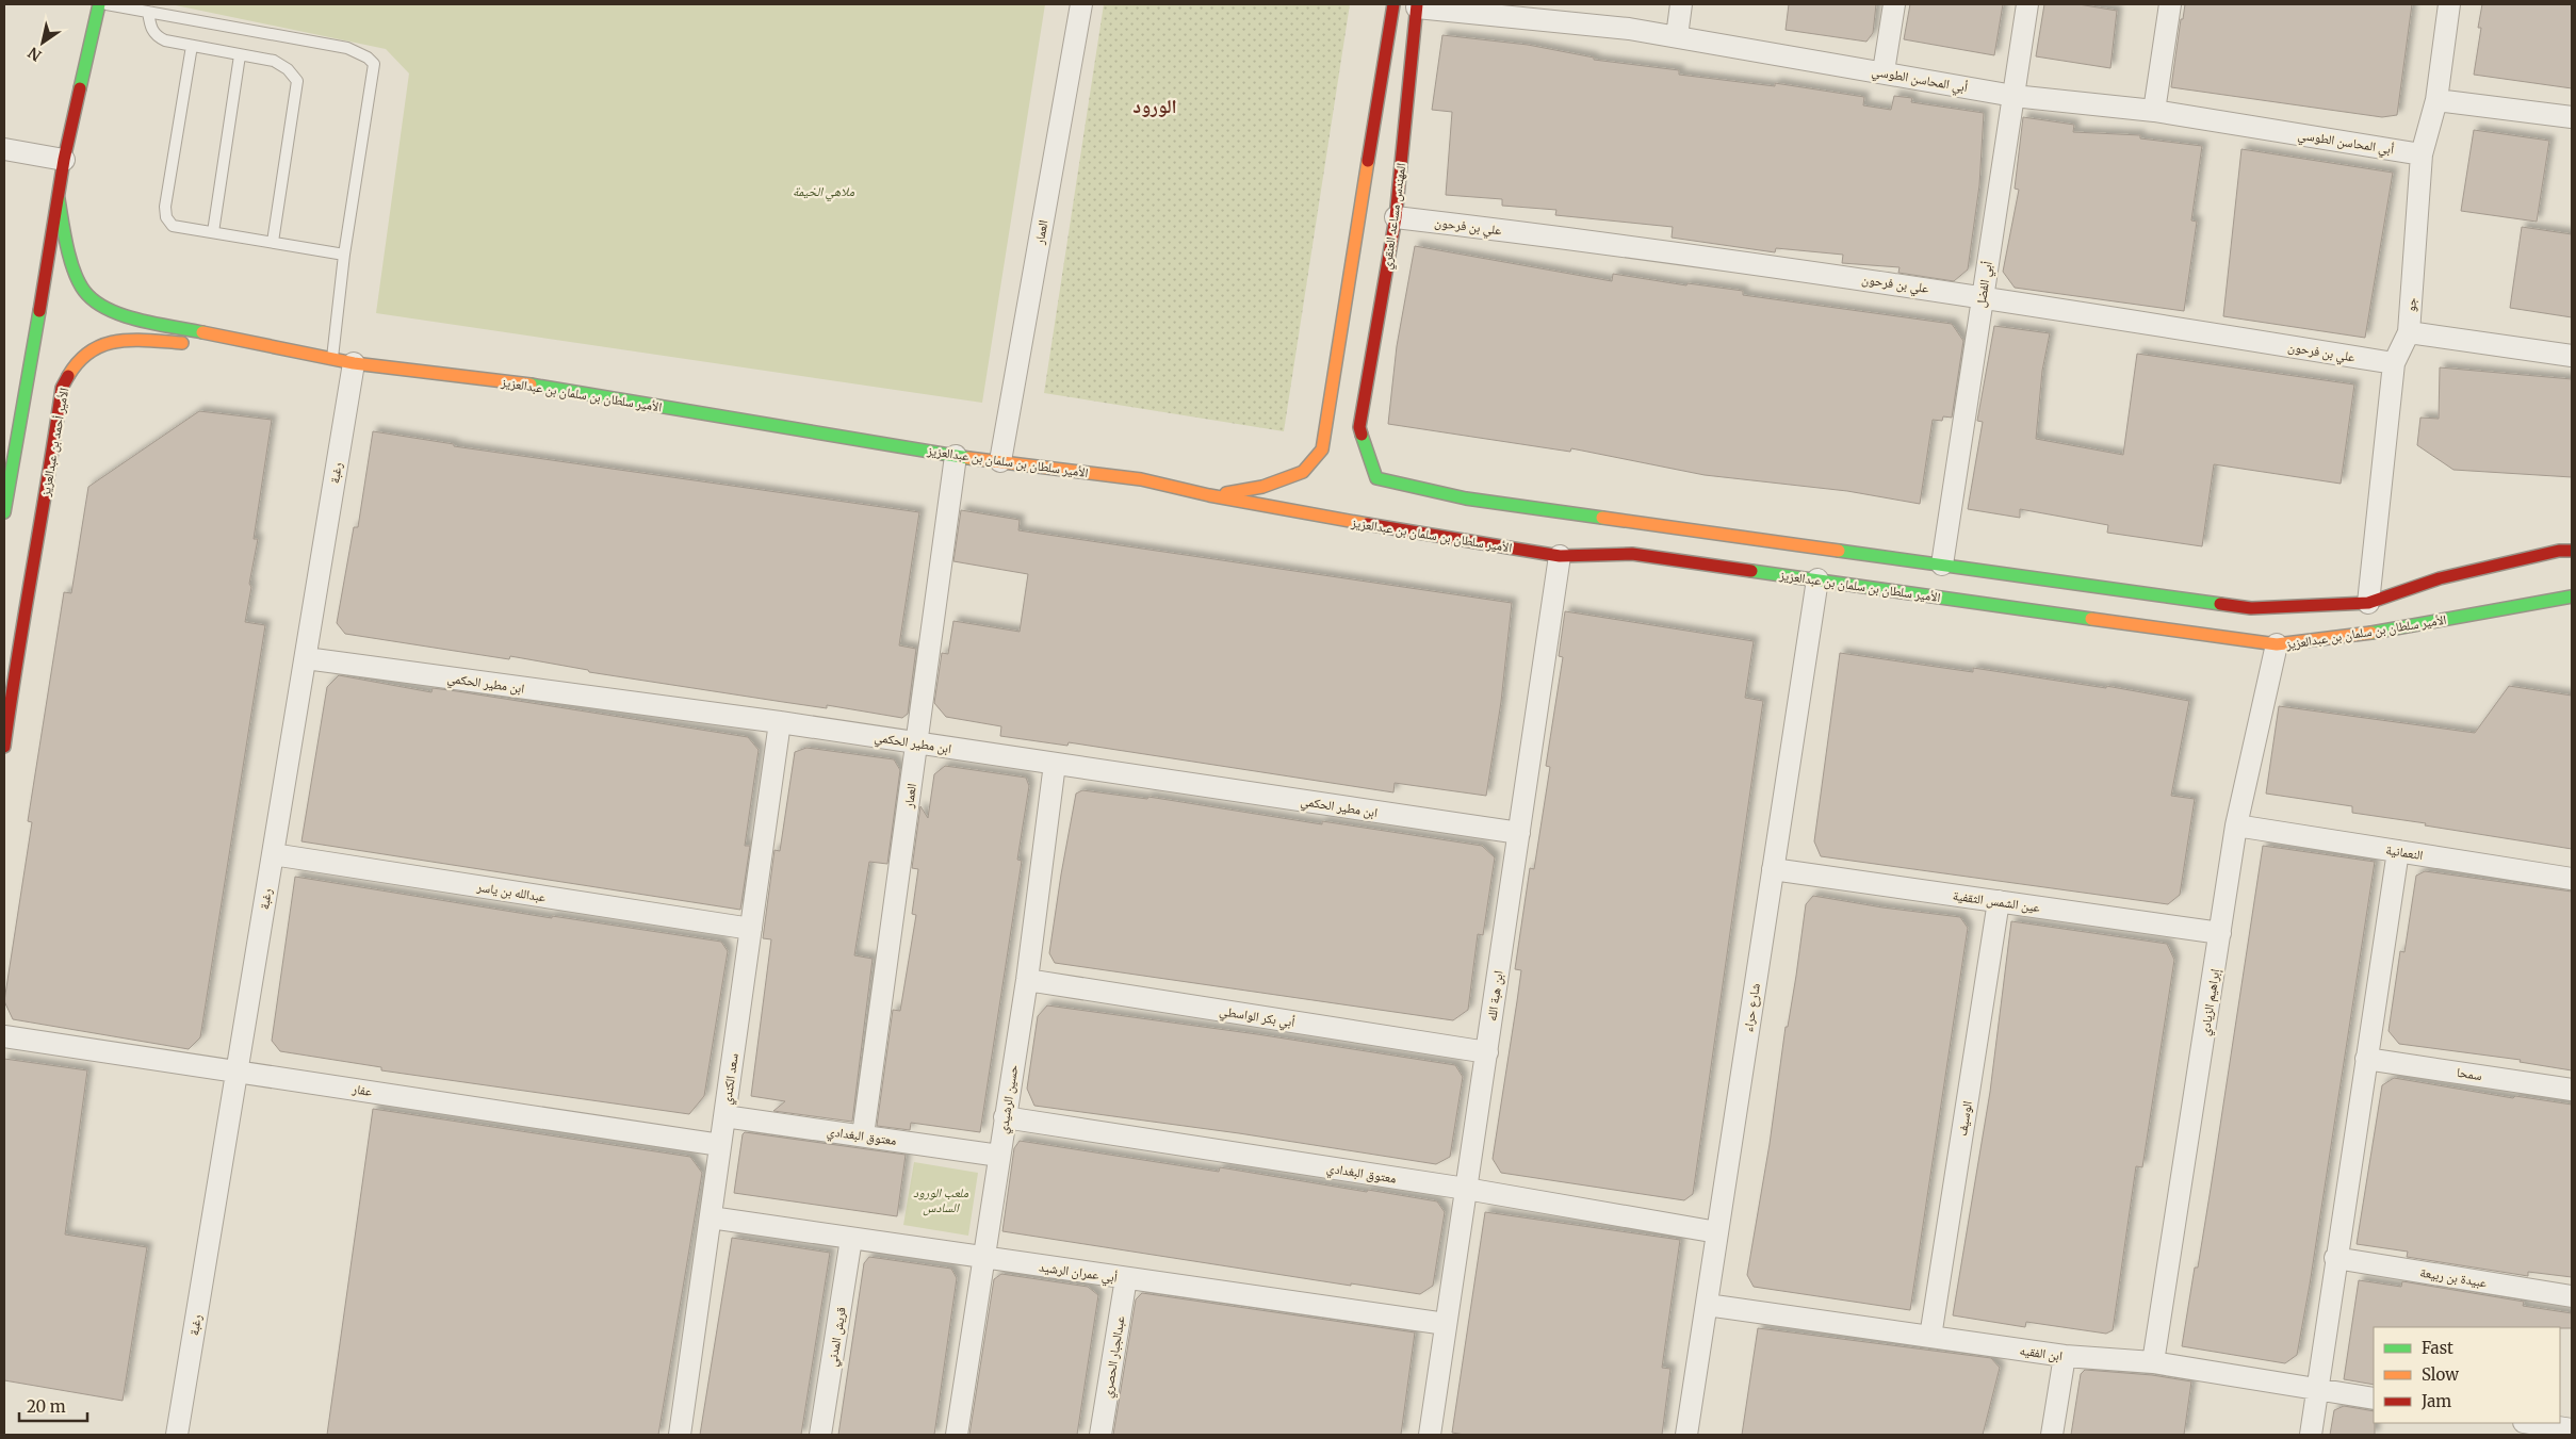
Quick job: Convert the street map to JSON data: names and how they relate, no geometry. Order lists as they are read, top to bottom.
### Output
{
  "streets": {
    "street": [
      "أبي المحاسن الطوسي",
      "المهندس مساعد العنقري",
      "علي بن فرحون",
      "العمار",
      "أبي الفضل",
      "جو",
      "الأمير سلطان بن سلمان بن عبدالعزيز",
      "الأمير أحمد بن عبدالعزيز",
      "رغبة",
      "ابن مطير الحكمي",
      "النعمانية",
      "عبدالله بن ياسر",
      "عين الشمس الثقفية",
      "ابن هبة الله",
      "إبراهيم الزيادي",
      "شارع حراء",
      "أبي بكر الواسطي",
      "سمحا",
      "سعد الكندي",
      "عفار",
      "حسين الرشيدي",
      "الوسيف",
      "معتوق البغدادي",
      "أبي عمران الرشيد",
      "عبيدة بن ربيعة",
      "قريش المدني",
      "ابن الفقيه",
      "عبدالجبار الحصري"
    ]
  },
  "crossings": [
    ["أبي المحاسن الطوسي", "المهندس مساعد العنقري"],
    ["أبي المحاسن الطوسي", "أبي الفضل"],
    ["أبي المحاسن الطوسي", "جو"],
    ["المهندس مساعد العنقري", "علي بن فرحون"],
    ["علي بن فرحون", "أبي الفضل"],
    ["علي بن فرحون", "جو"],
    ["العمار", "الأمير سلطان بن سلمان بن عبدالعزيز"],
    ["العمار", "ابن مطير الحكمي"],
    ["العمار", "معتوق البغدادي"],
    ["الأمير سلطان بن سلمان بن عبدالعزيز", "الأمير أحمد بن عبدالعزيز"],
    ["الأمير سلطان بن سلمان بن عبدالعزيز", "رغبة"],
    ["الأمير سلطان بن سلمان بن عبدالعزيز", "ابن هبة الله"],
    ["الأمير سلطان بن سلمان بن عبدالعزيز", "إبراهيم الزيادي"],
    ["الأمير سلطان بن سلمان بن عبدالعزيز", "شارع حراء"],
    ["رغبة", "ابن مطير الحكمي"],
    ["رغبة", "عبدالله بن ياسر"],
    ["رغبة", "عفار"],
    ["ابن مطير الحكمي", "ابن هبة الله"],
    ["ابن مطير الحكمي", "سعد الكندي"],
    ["ابن مطير الحكمي", "حسين الرشيدي"],
    ["النعمانية", "إبراهيم الزيادي"],
    ["عبدالله بن ياسر", "سعد الكندي"],
    ["عين الشمس الثقفية", "إبراهيم الزيادي"],
    ["عين الشمس الثقفية", "شارع حراء"],
    ["عين الشمس الثقفية", "الوسيف"],
    ["ابن هبة الله", "أبي بكر الواسطي"],
    ["ابن هبة الله", "معتوق البغدادي"],
    ["ابن هبة الله", "أبي عمران الرشيد"],
    ["إبراهيم الزيادي", "ابن الفقيه"],
    ["شارع حراء", "معتوق البغدادي"],
    ["شارع حراء", "ابن الفقيه"],
    ["أبي بكر الواسطي", "حسين الرشيدي"],
    ["سعد الكندي", "عفار"],
    ["سعد الكندي", "معتوق البغدادي"],
    ["سعد الكندي", "أبي عمران الرشيد"],
    ["حسين الرشيدي", "معتوق البغدادي"],
    ["حسين الرشيدي", "أبي عمران الرشيد"],
    ["الوسيف", "ابن الفقيه"],
    ["أبي عمران الرشيد", "قريش المدني"],
    ["أبي عمران الرشيد", "عبدالجبار الحصري"]
  ],
  "districts": ["الورود"],
  "parks": ["ملاهي الخيمة", "ملعب الورود السادس"],
  "legend": ["Fast", "Slow", "Jam"],
  "scale_bar": "20 m",
  "north": "bottom left"
}
